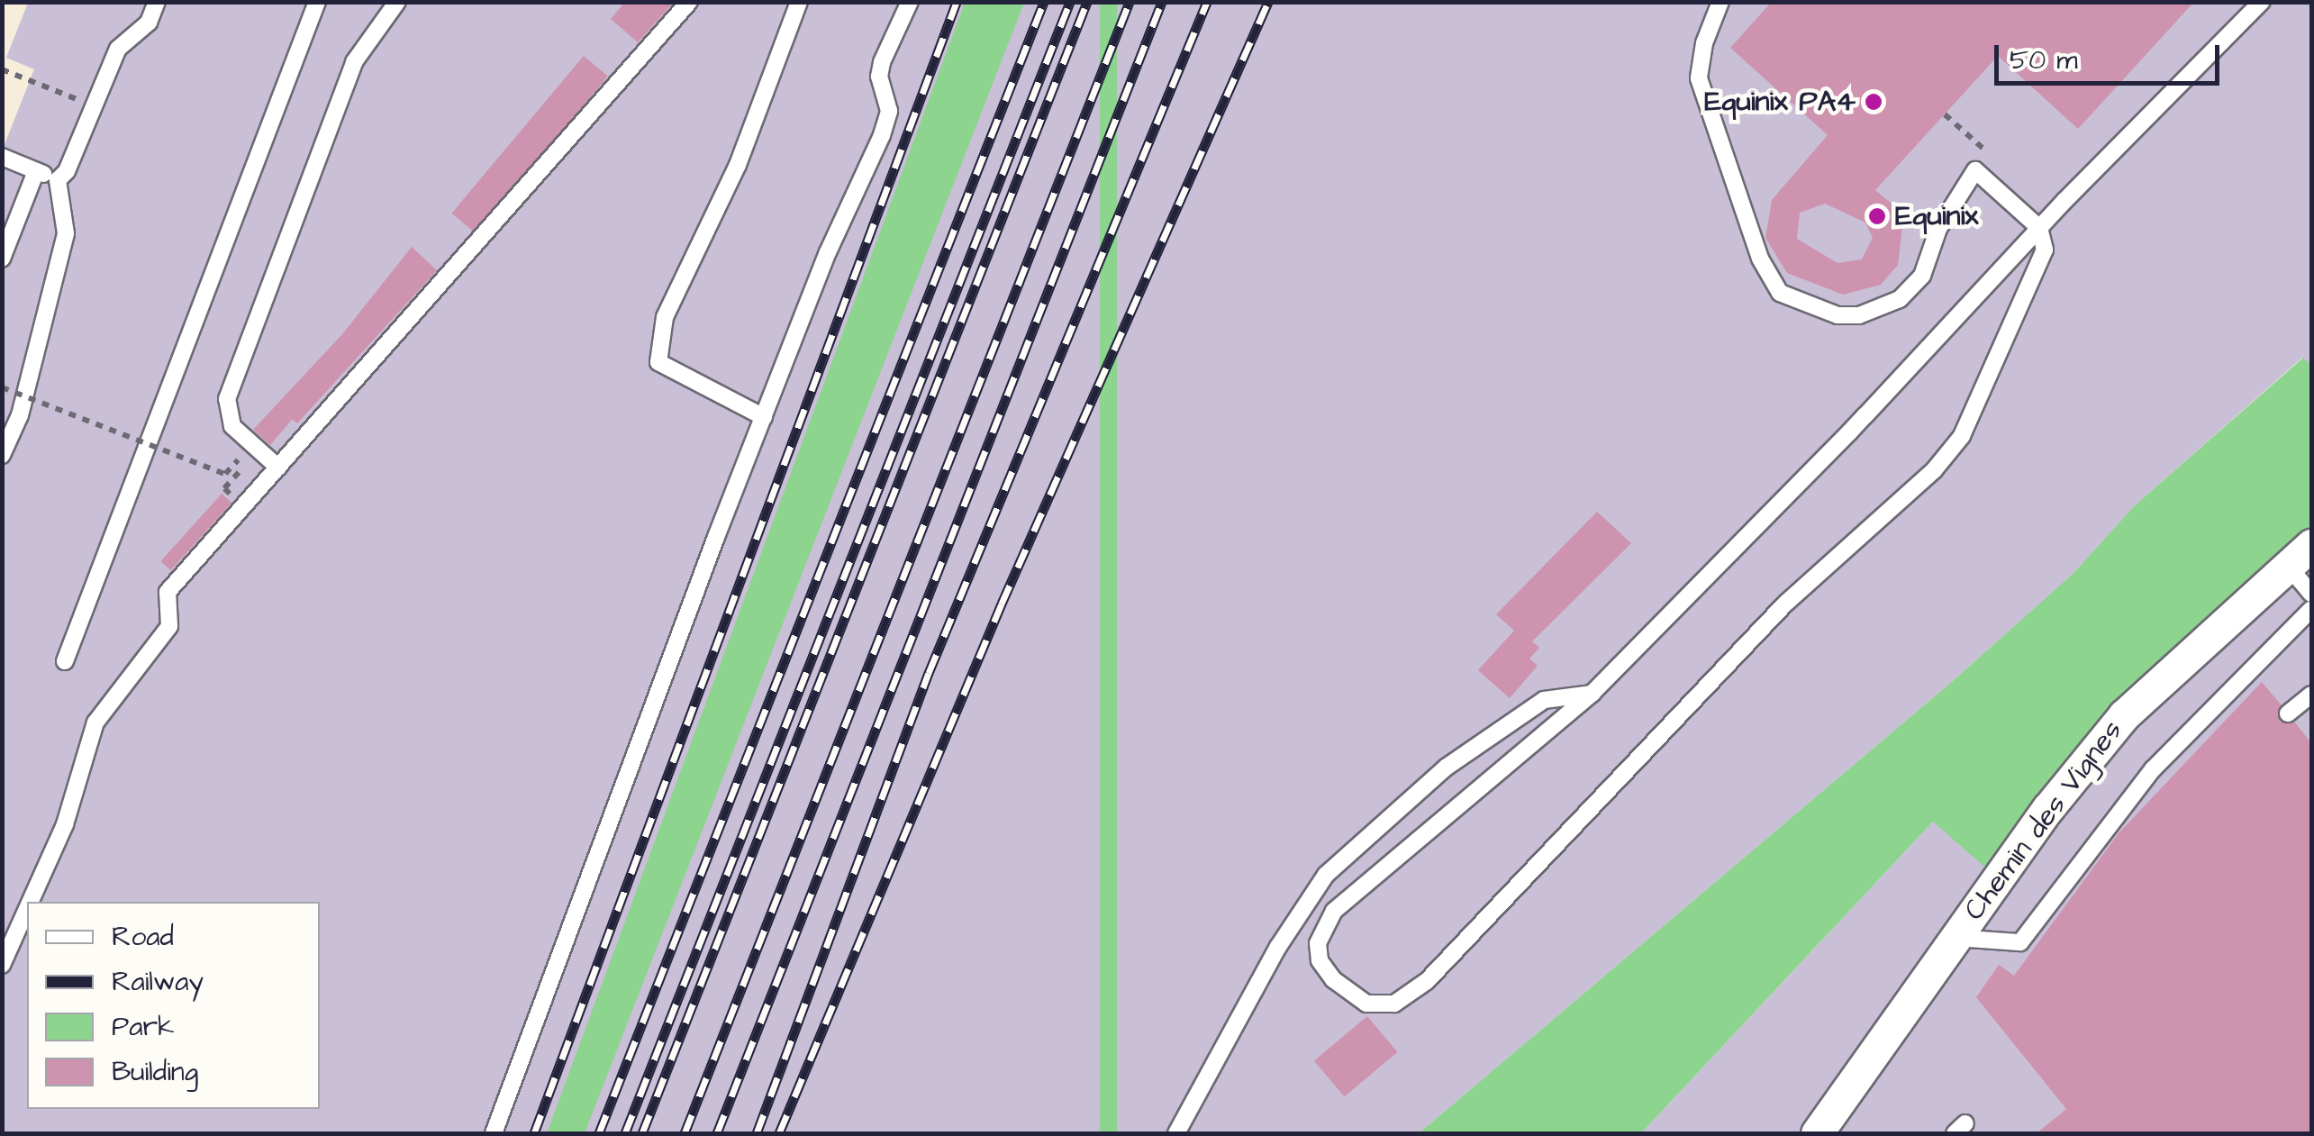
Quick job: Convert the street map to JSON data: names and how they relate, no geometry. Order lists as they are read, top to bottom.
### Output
{
  "streets": {
    "street": ["Chemin des Vignes"]
  },
  "places": ["Equinix PA4", "Equinix"],
  "legend": [
    "Road",
    "Railway",
    "Park",
    "Building"
  ],
  "scale_bar": "50 m"
}
